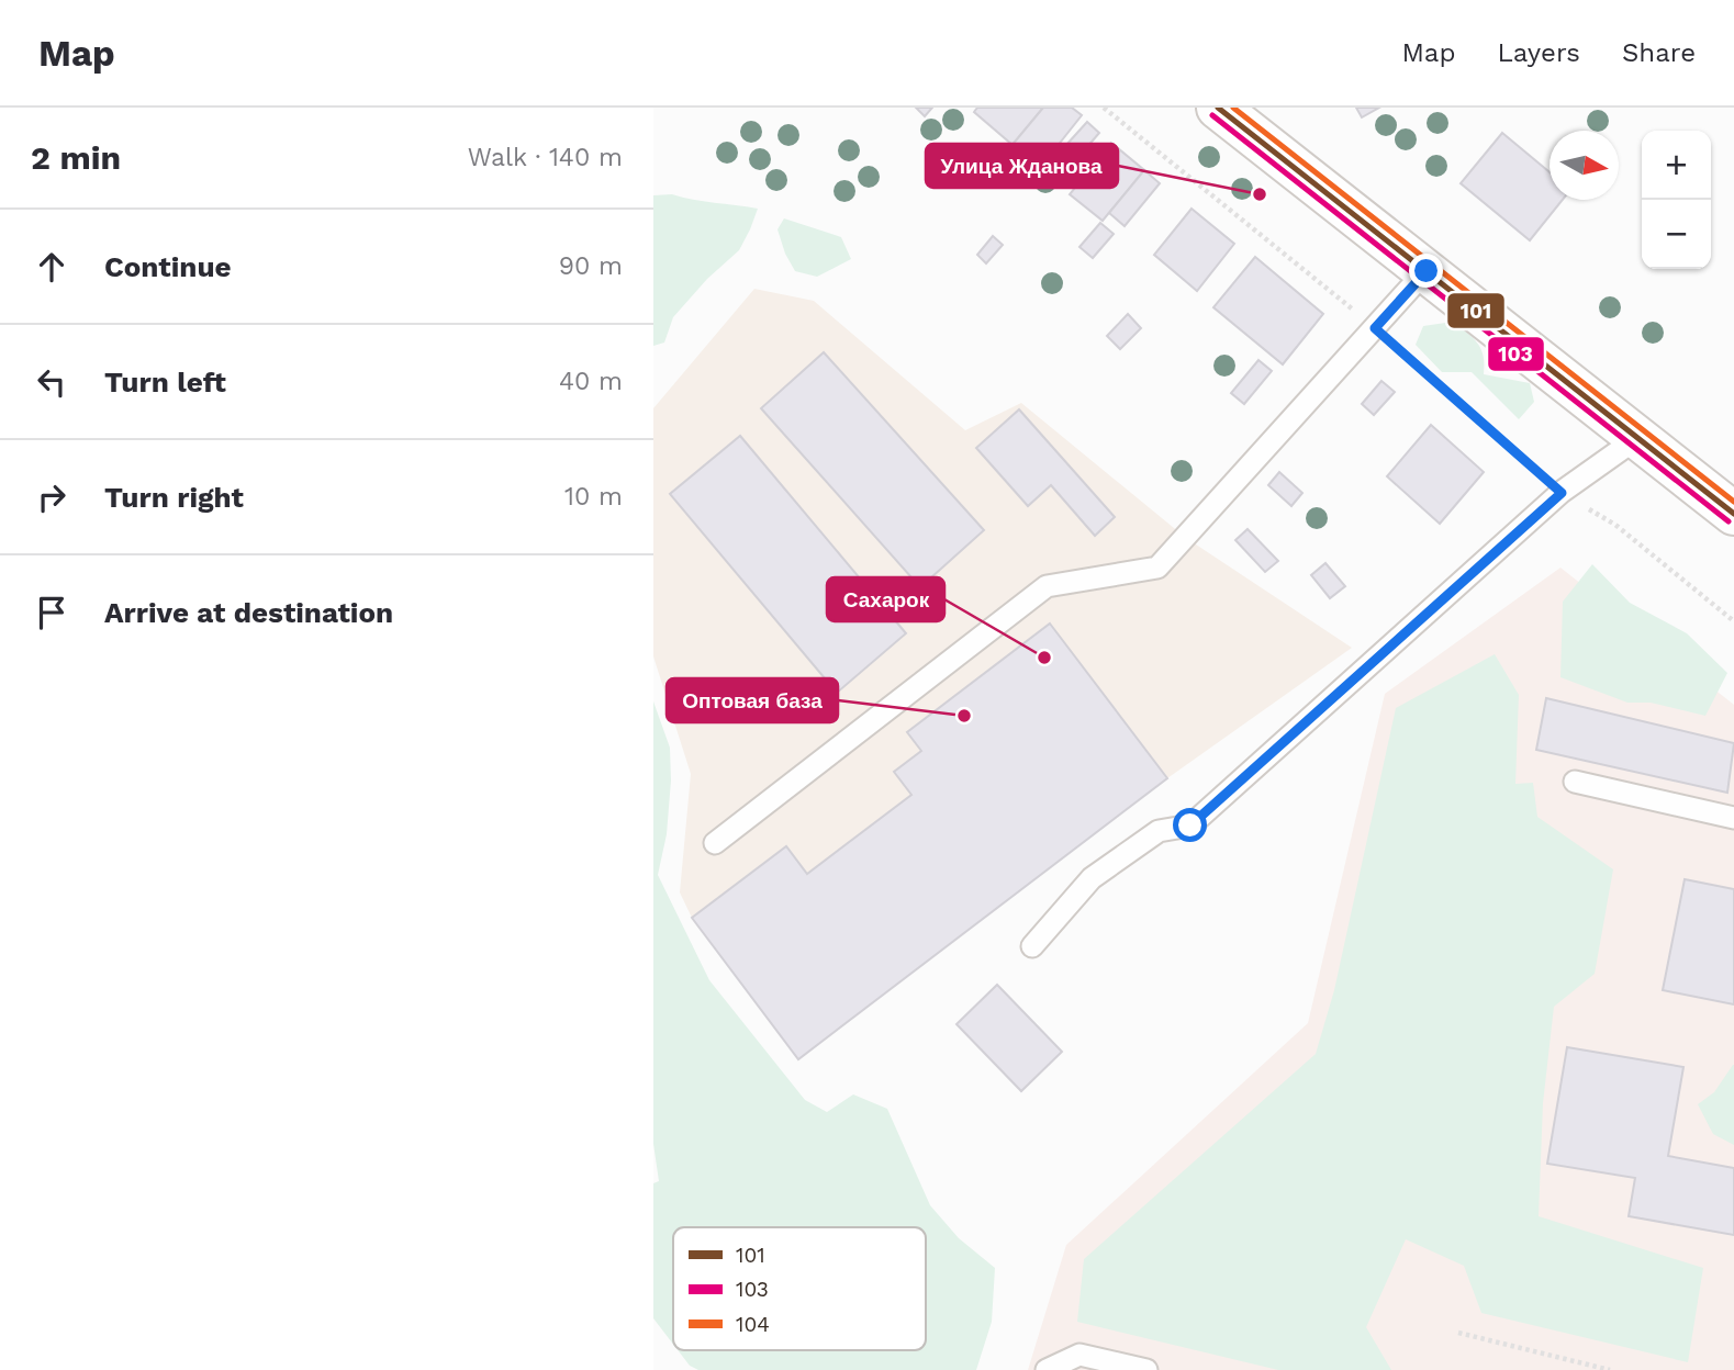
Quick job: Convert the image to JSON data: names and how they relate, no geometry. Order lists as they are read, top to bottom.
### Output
{
  "places": ["Улица Жданова", "Сахарок", "Оптовая база"],
  "lines": ["transit line 101", "transit line 104", "transit line 103"],
  "legend": ["101", "103", "104"],
  "north": "right",
  "page": {
    "header": "Map",
    "nav": ["Map", "Layers", "Share"],
    "heading": ["2 min", "Walk · 140 m"],
    "map_buttons": ["+", "−"],
    "list": [
      ["Continue", "90 m"],
      ["Turn left", "40 m"],
      ["Turn right", "10 m"],
      "Arrive at destination"
    ]
  }
}
